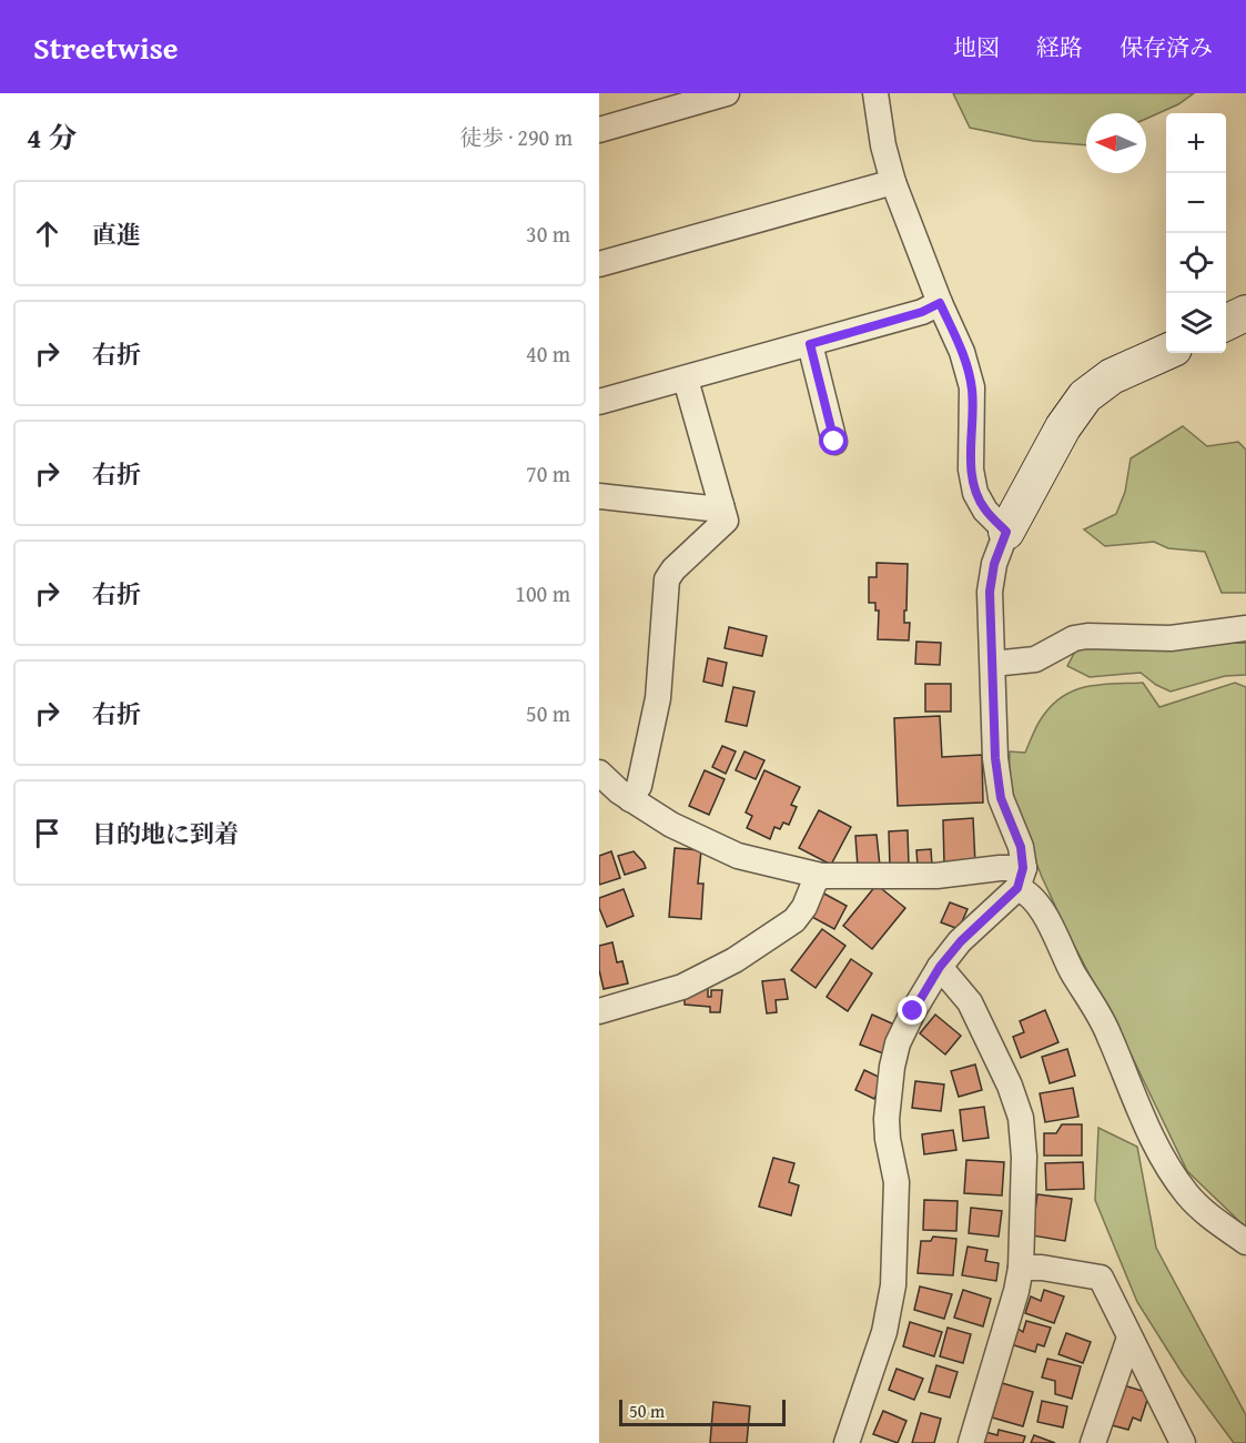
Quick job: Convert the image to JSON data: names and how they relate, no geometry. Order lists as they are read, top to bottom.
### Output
{
  "scale_bar": "50 m",
  "north": "left",
  "page": {
    "header": "Streetwise",
    "nav": ["地図", "経路", "保存済み"],
    "heading": ["4 分", "徒歩 · 290 m"],
    "map_buttons": ["+", "−"],
    "list": [
      ["直進", "30 m"],
      ["右折", "40 m"],
      ["右折", "70 m"],
      ["右折", "100 m"],
      ["右折", "50 m"],
      "目的地に到着"
    ],
    "scale": "50 m"
  }
}
